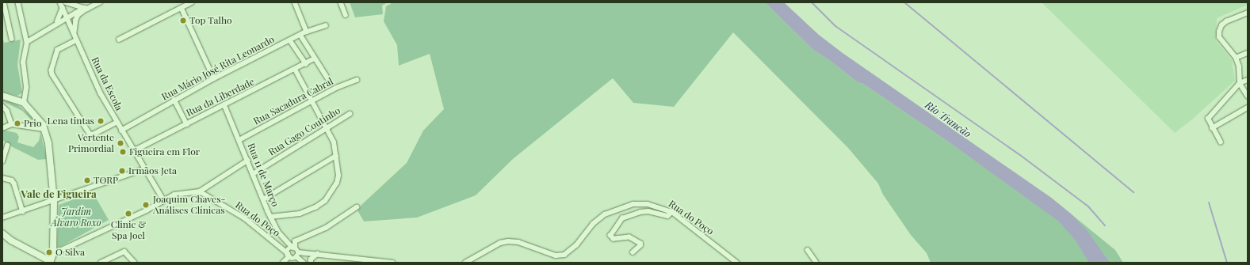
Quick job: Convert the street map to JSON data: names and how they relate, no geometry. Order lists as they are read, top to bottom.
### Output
{
  "streets": {
    "street": [
      "Rua Mário José Rita Leonardo",
      "Rua da Escola",
      "Rua da Liberdade",
      "Rua Sacadura Cabral",
      "Rua Gago Coutinho",
      "Rua 11 de Março",
      "Rua do Poço"
    ]
  },
  "crossings": [
    ["Rua Mário José Rita Leonardo", "Rua da Escola"],
    ["Rua da Escola", "Rua da Liberdade"],
    ["Rua da Liberdade", "Rua 11 de Março"],
    ["Rua Sacadura Cabral", "Rua 11 de Março"],
    ["Rua Gago Coutinho", "Rua 11 de Março"]
  ],
  "districts": ["Vale de Figueira"],
  "water": ["Rio Trancão"],
  "parks": ["Jardim Álvaro Roxo"],
  "places": [
    "Top Talho",
    "Lena tintas",
    "Prio",
    "Vertente Primordial",
    "Figueira em Flor",
    "Irmãos Jeta",
    "TORP",
    "Joaquim Chaves- Análises Clínicas",
    "Clinic & Spa Joel",
    "O Silva"
  ]
}
